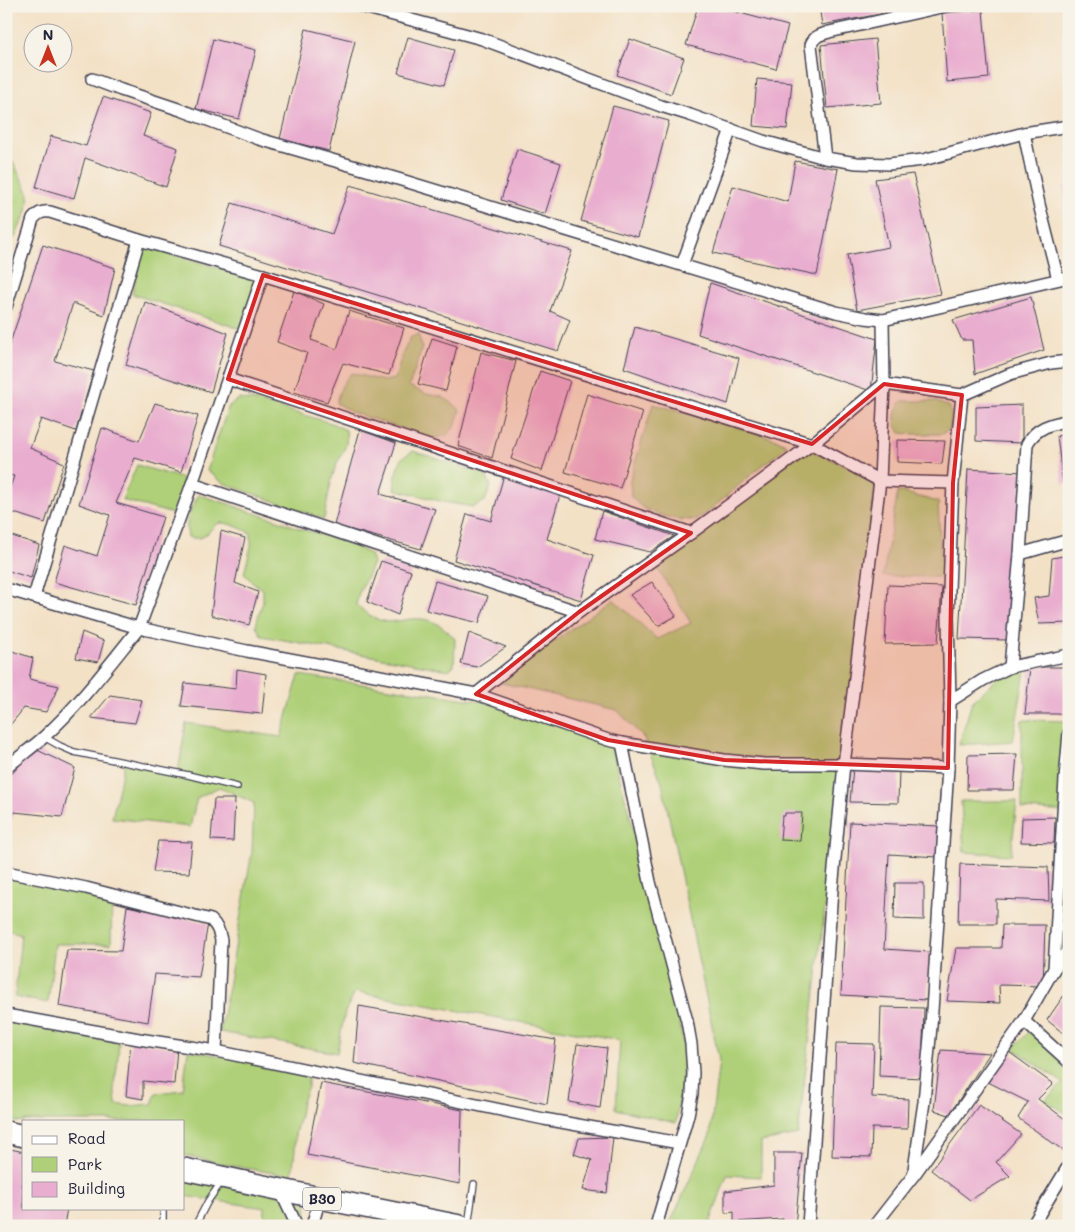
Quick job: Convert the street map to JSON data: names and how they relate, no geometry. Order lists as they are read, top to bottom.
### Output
{
  "streets": {
    "highway": ["B30"]
  },
  "legend": ["Road", "Park", "Building"],
  "north": "top"
}
